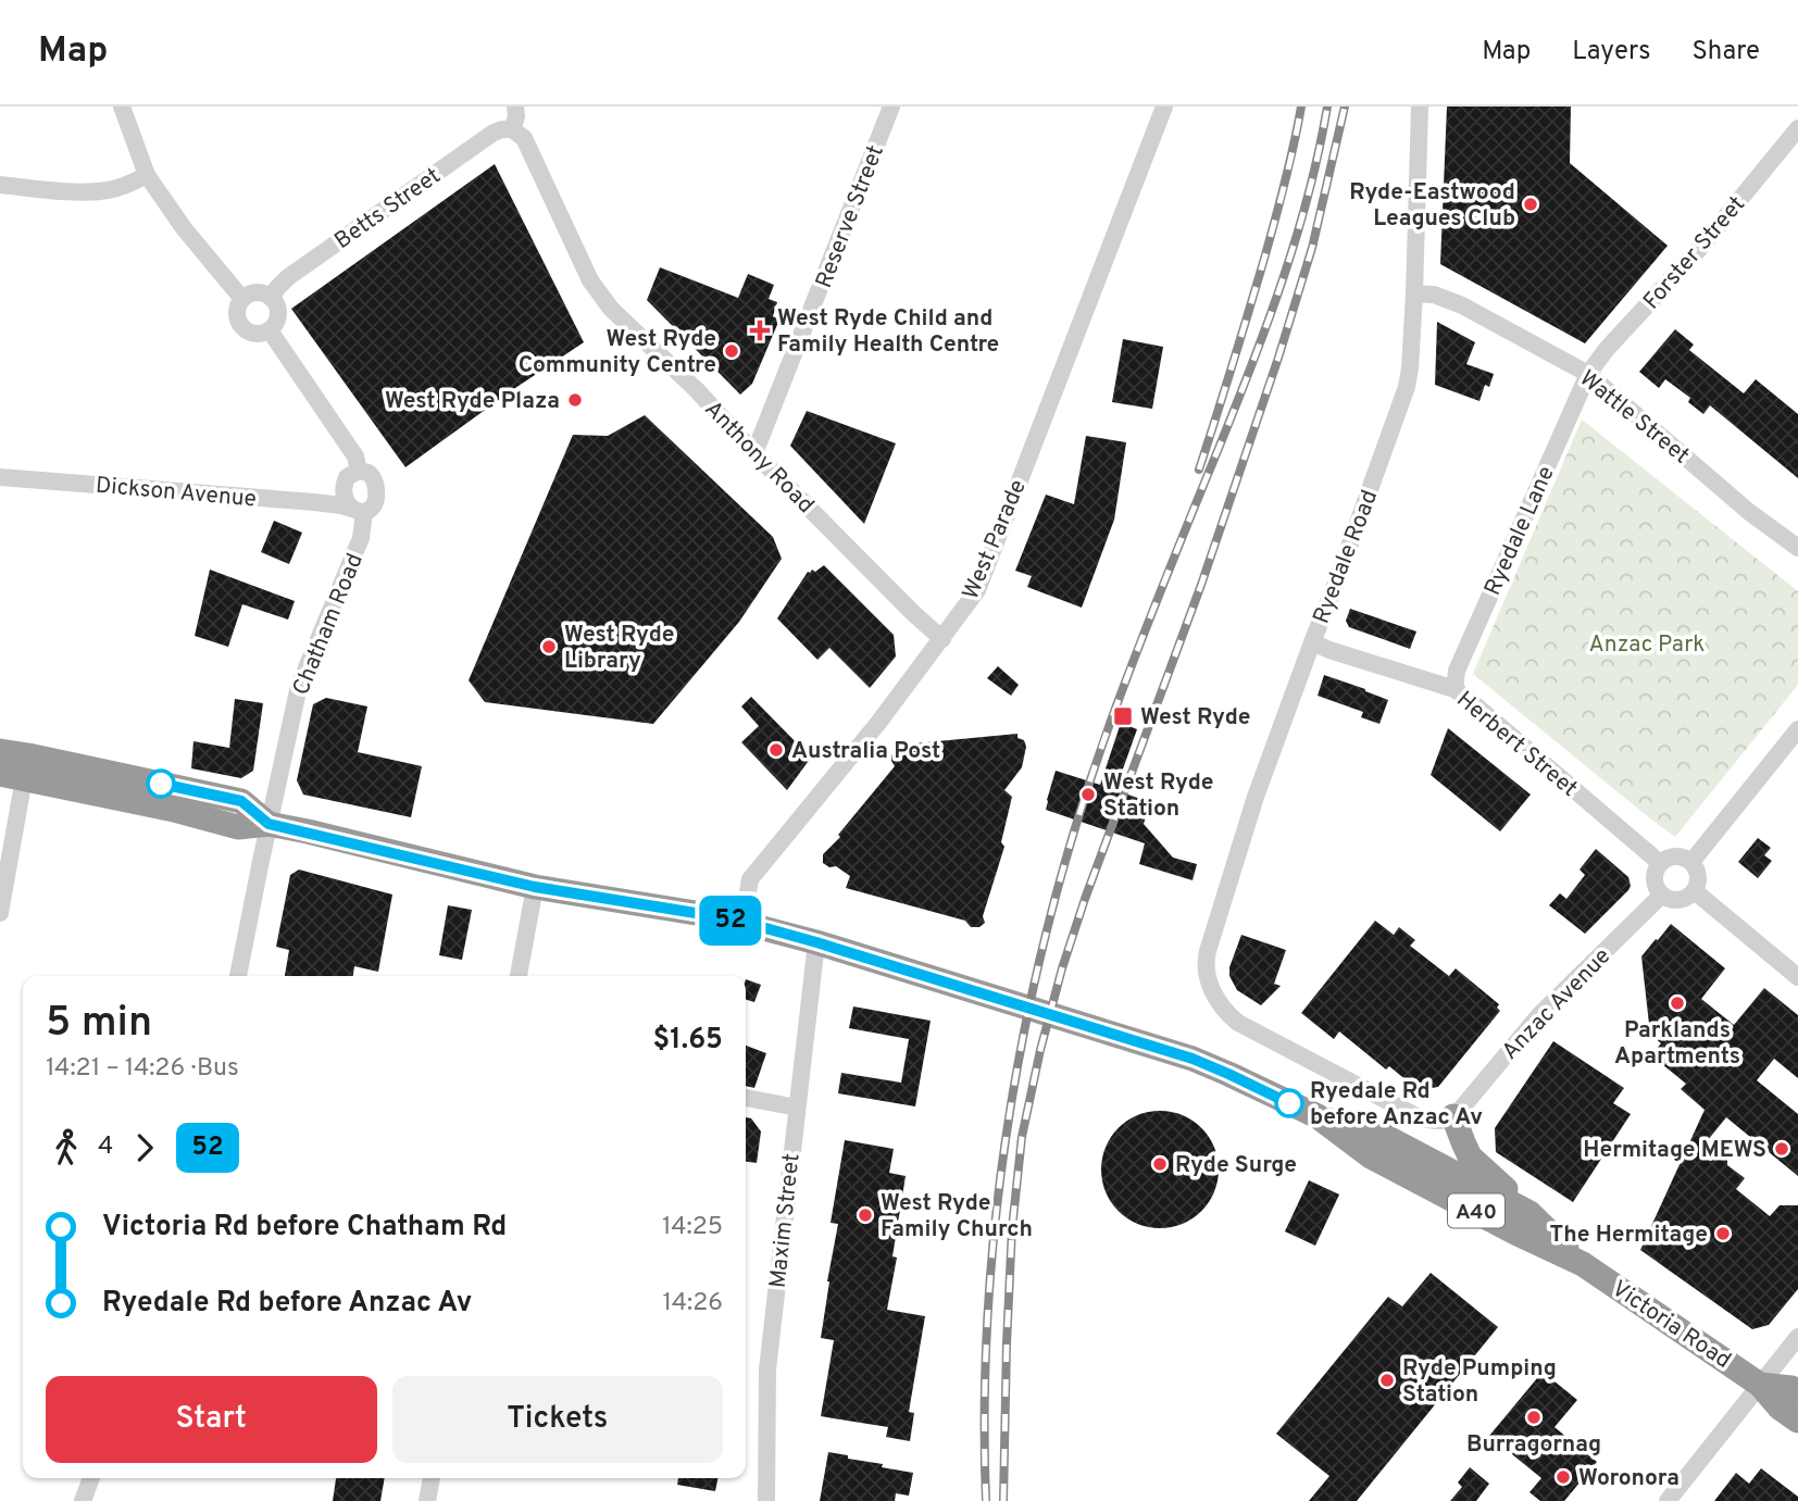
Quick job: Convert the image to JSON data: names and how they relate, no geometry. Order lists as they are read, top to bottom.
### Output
{
  "streets": {
    "highway": ["A40", "Victoria Road"],
    "street": [
      "Betts Street",
      "Reserve Street",
      "Forster Street",
      "Wattle Street",
      "Anthony Road",
      "Dickson Avenue",
      "Ryedale Lane",
      "West Parade",
      "Ryedale Road",
      "Chatham Road",
      "Herbert Street",
      "Anzac Avenue",
      "Maxim Street"
    ]
  },
  "crossings": [
    ["Betts Street", "Anthony Road"],
    ["Reserve Street", "Anthony Road"],
    ["Forster Street", "Wattle Street"],
    ["Forster Street", "Ryedale Lane"],
    ["Wattle Street", "Ryedale Lane"],
    ["Wattle Street", "Ryedale Road"],
    ["Anthony Road", "West Parade"],
    ["Dickson Avenue", "Chatham Road"],
    ["Ryedale Lane", "Herbert Street"],
    ["West Parade", "Victoria Road"],
    ["Ryedale Road", "Herbert Street"],
    ["Ryedale Road", "Anzac Avenue"],
    ["Chatham Road", "Victoria Road"],
    ["Herbert Street", "Anzac Avenue"],
    ["Maxim Street", "Victoria Road"]
  ],
  "parks": ["Anzac Park"],
  "places": {
    "other": [
      "Ryde-Eastwood Leagues Club",
      "West Ryde Community Centre",
      "West Ryde Plaza",
      "West Ryde Library",
      "Australia Post",
      "West Ryde Station",
      "Parklands Apartments",
      "Ryedale Rd before Anzac Av",
      "Hermitage MEWS",
      "Ryde Surge",
      "West Ryde Family Church",
      "The Hermitage",
      "Ryde Pumping Station",
      "Burragornag",
      "Woronora"
    ],
    "health": ["West Ryde Child and Family Health Centre"],
    "transit": ["West Ryde"]
  },
  "lines": ["bus line 52"],
  "page": {
    "header": "Map",
    "nav": ["Map", "Layers", "Share"],
    "on_map": "52",
    "heading": ["5 min", "14:21 – 14:26 · Bus", "$1.65"],
    "legs": ["4", "52"],
    "list": [
      {
        "name": "Victoria Rd before Chatham Rd",
        "value": "14:25"
      },
      {
        "name": "Ryedale Rd before Anzac Av",
        "value": "14:26"
      }
    ],
    "buttons": ["Start", "Tickets"]
  }
}
